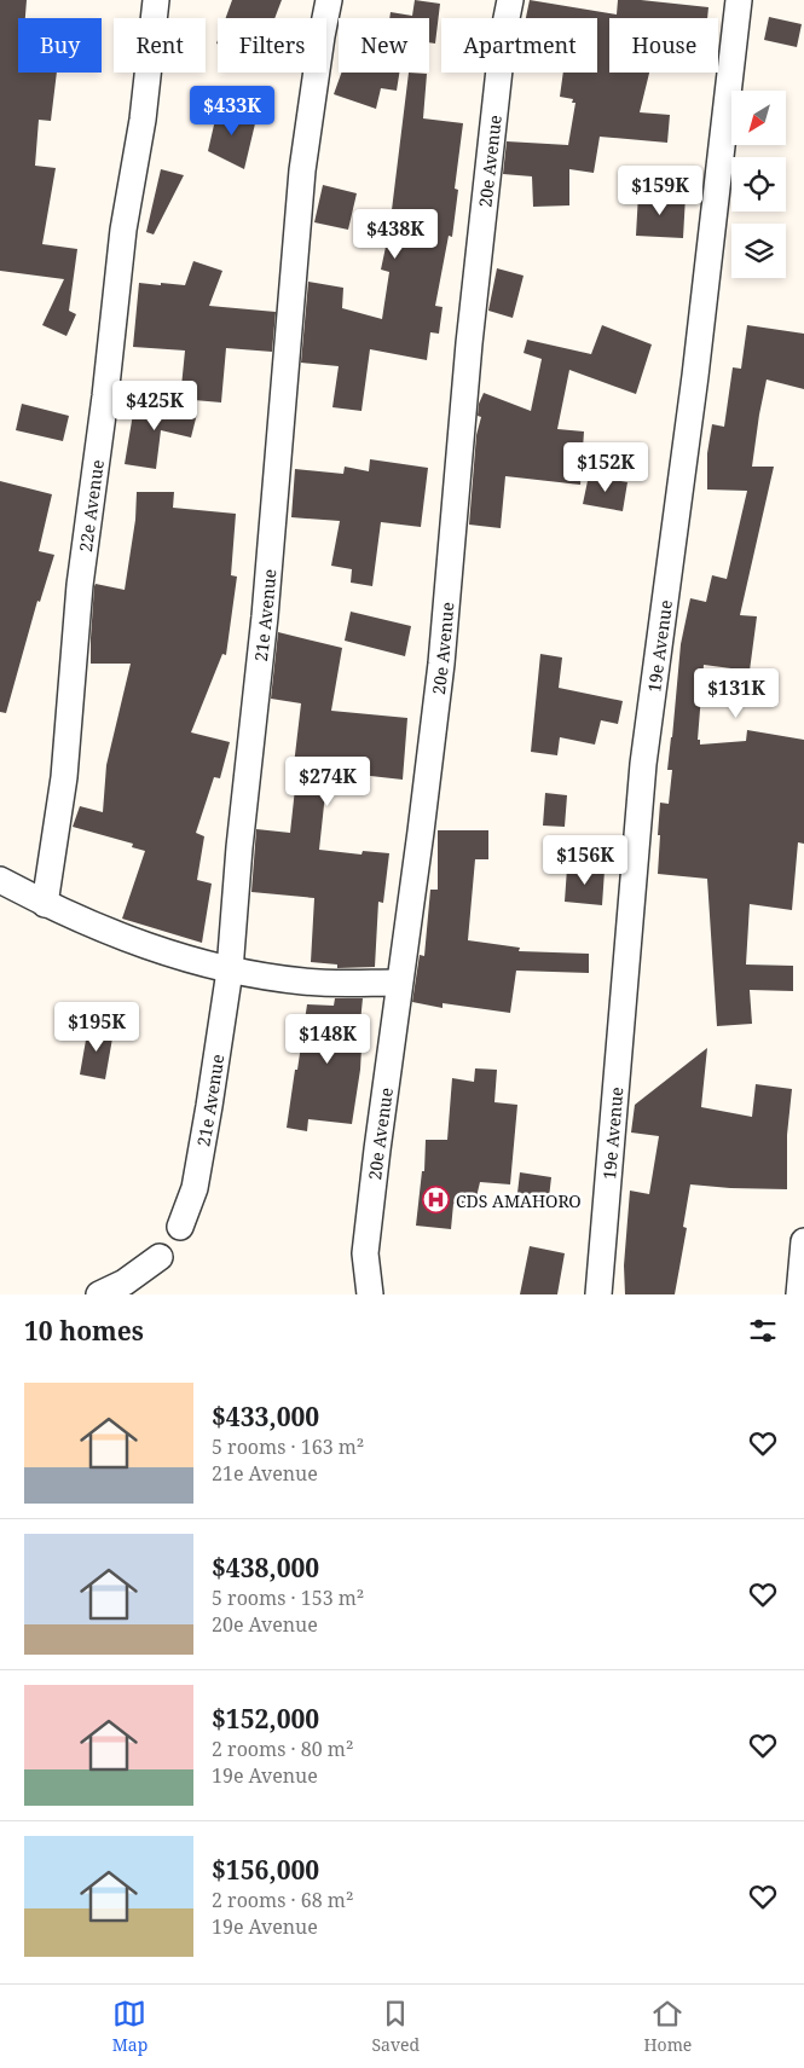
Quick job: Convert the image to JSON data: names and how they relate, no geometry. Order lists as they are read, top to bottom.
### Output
{
  "streets": {
    "street": [
      "20e Avenue",
      "22e Avenue",
      "21e Avenue",
      "19e Avenue"
    ]
  },
  "places": {
    "hospital": ["CDS AMAHORO"]
  },
  "north": "bottom left",
  "page": {
    "chip": [
      "Buy",
      "Rent",
      "Filters",
      "New",
      "Apartment",
      "House"
    ],
    "price": [
      "$433K",
      "$159K",
      "$438K",
      "$425K",
      "$152K",
      "$131K",
      "$274K",
      "$156K",
      "$195K",
      "$148K"
    ],
    "heading": "10 homes",
    "list": [
      {
        "name": "$433,000",
        "note": "5 rooms · 163 m² · 21e Avenue"
      },
      {
        "name": "$438,000",
        "note": "5 rooms · 153 m² · 20e Avenue"
      },
      {
        "name": "$152,000",
        "note": "2 rooms · 80 m² · 19e Avenue"
      },
      {
        "name": "$156,000",
        "note": "2 rooms · 68 m² · 19e Avenue"
      }
    ],
    "tabs": ["Map", "Saved", "Home"]
  }
}
